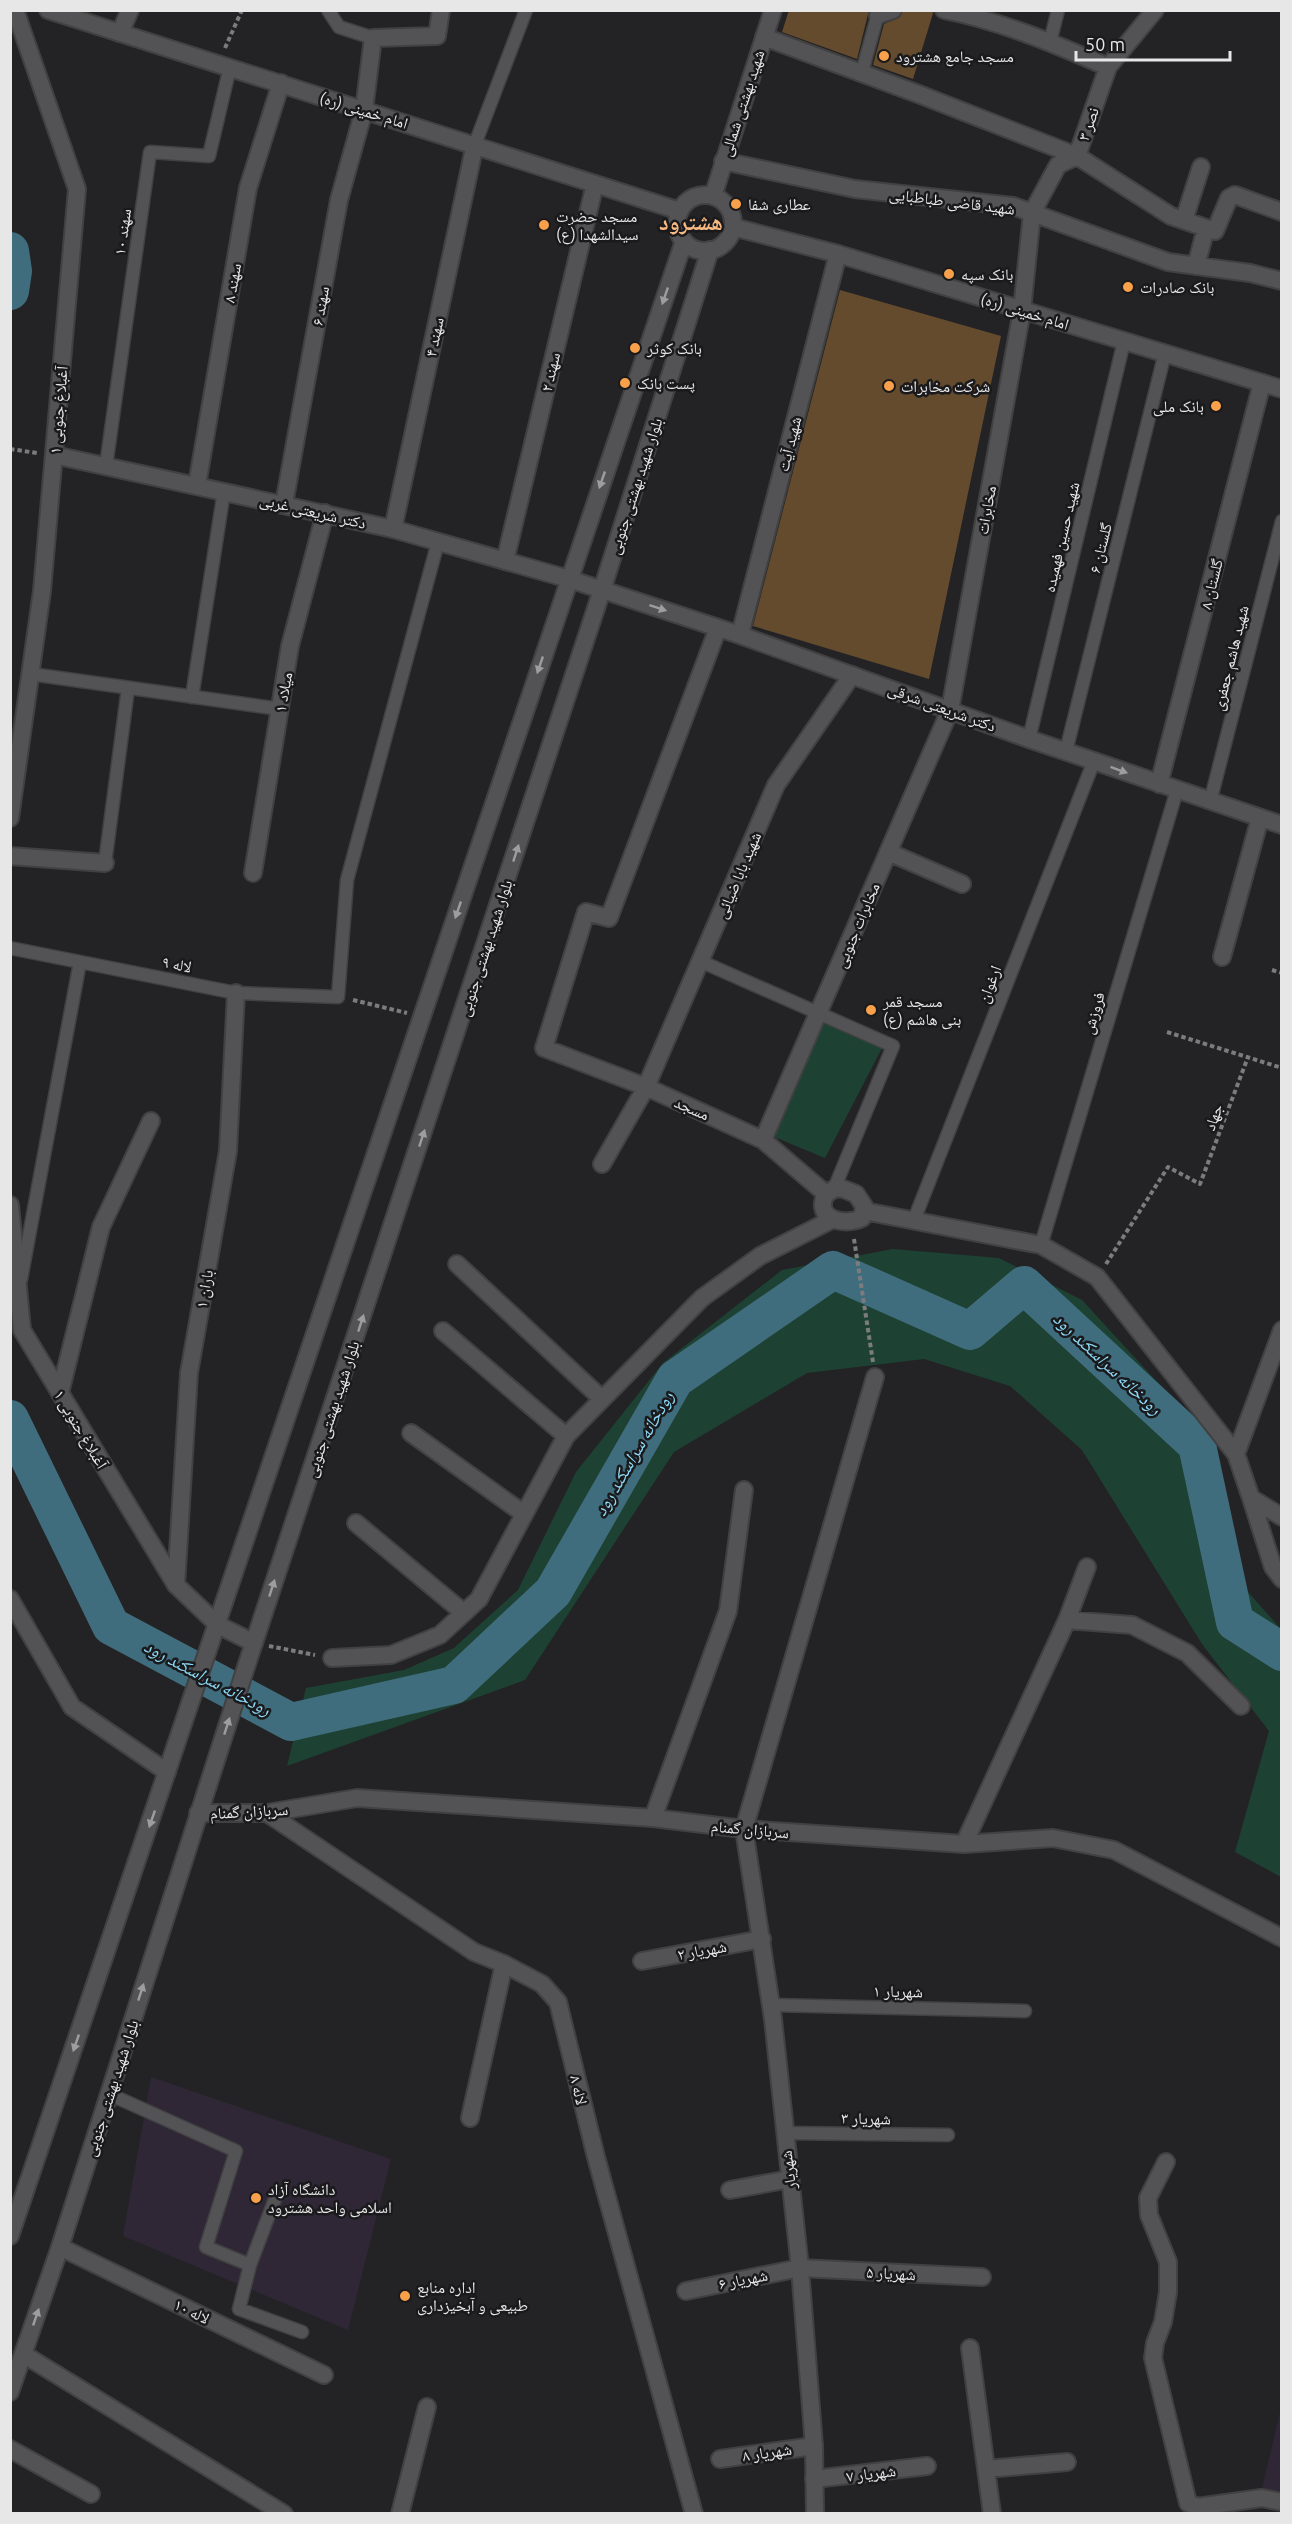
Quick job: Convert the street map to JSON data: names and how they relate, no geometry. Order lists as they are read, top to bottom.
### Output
{
  "streets": {
    "street": [
      "شهید بهشتی شمالی",
      "امام خمینی (ره)",
      "نصر ۳",
      "شهید قاضی طباطبایی",
      "سهند ۸",
      "سهند ۶",
      "سهند ۴",
      "سهند ۲",
      "آغبلاغ جنوبی ۱",
      "شهید آیت",
      "بلوار شهید بهشتی جنوبی",
      "مخابرات",
      "دکتر شریعتی غربی",
      "گلستان ۸",
      "میلاد ۱",
      "دکتر شریعتی شرقی",
      "شهيد بابا ضيائی",
      "مخابرات جنوبی",
      "مسجد",
      "باران ۱",
      "سربازان گمنام",
      "شهریار ۲",
      "لاله ۸",
      "شهریار",
      "شهریار ۵",
      "شهریار ۶",
      "لاله ۱۰",
      "شهریار ۸",
      "شهریار ۷"
    ],
    "lane": [
      "سهند ۱۰",
      "شهيد حسین فهمیده",
      "گلستان ۶",
      "شهيد هاشم جعفری",
      "لاله ۹",
      "ارغوان",
      "فروزش",
      "شهریار ۱",
      "شهریار ۳"
    ],
    "path": ["جهاد"]
  },
  "crossings": [
    ["شهید بهشتی شمالی", "امام خمینی (ره)"],
    ["شهید بهشتی شمالی", "شهید قاضی طباطبایی"],
    ["شهید بهشتی شمالی", "بلوار شهید بهشتی جنوبی"],
    ["امام خمینی (ره)", "نصر ۳"],
    ["امام خمینی (ره)", "سهند ۱۰"],
    ["امام خمینی (ره)", "سهند ۸"],
    ["امام خمینی (ره)", "سهند ۶"],
    ["امام خمینی (ره)", "سهند ۴"],
    ["امام خمینی (ره)", "سهند ۲"],
    ["امام خمینی (ره)", "شهید آیت"],
    ["امام خمینی (ره)", "بلوار شهید بهشتی جنوبی"],
    ["امام خمینی (ره)", "مخابرات"],
    ["امام خمینی (ره)", "شهيد حسین فهمیده"],
    ["امام خمینی (ره)", "گلستان ۶"],
    ["امام خمینی (ره)", "گلستان ۸"],
    ["نصر ۳", "شهید قاضی طباطبایی"],
    ["نصر ۳", "مخابرات"],
    ["سهند ۱۰", "دکتر شریعتی غربی"],
    ["سهند ۸", "دکتر شریعتی غربی"],
    ["سهند ۶", "دکتر شریعتی غربی"],
    ["سهند ۴", "دکتر شریعتی غربی"],
    ["سهند ۲", "دکتر شریعتی غربی"],
    ["آغبلاغ جنوبی ۱", "بلوار شهید بهشتی جنوبی"],
    ["آغبلاغ جنوبی ۱", "دکتر شریعتی غربی"],
    ["آغبلاغ جنوبی ۱", "باران ۱"],
    ["شهید آیت", "دکتر شریعتی شرقی"],
    ["بلوار شهید بهشتی جنوبی", "دکتر شریعتی غربی"],
    ["بلوار شهید بهشتی جنوبی", "دکتر شریعتی شرقی"],
    ["بلوار شهید بهشتی جنوبی", "سربازان گمنام"],
    ["بلوار شهید بهشتی جنوبی", "لاله ۱۰"],
    ["مخابرات", "دکتر شریعتی شرقی"],
    ["مخابرات", "مخابرات جنوبی"],
    ["دکتر شریعتی غربی", "میلاد ۱"],
    ["دکتر شریعتی غربی", "دکتر شریعتی شرقی"],
    ["شهيد حسین فهمیده", "دکتر شریعتی شرقی"],
    ["گلستان ۶", "دکتر شریعتی شرقی"],
    ["گلستان ۸", "دکتر شریعتی شرقی"],
    ["شهيد هاشم جعفری", "دکتر شریعتی شرقی"],
    ["دکتر شریعتی شرقی", "شهيد بابا ضيائی"],
    ["دکتر شریعتی شرقی", "مخابرات جنوبی"],
    ["دکتر شریعتی شرقی", "ارغوان"],
    ["دکتر شریعتی شرقی", "فروزش"],
    ["دکتر شریعتی شرقی", "مسجد"],
    ["شهيد بابا ضيائی", "مسجد"],
    ["مخابرات جنوبی", "مسجد"],
    ["لاله ۹", "باران ۱"],
    ["سربازان گمنام", "لاله ۸"],
    ["سربازان گمنام", "شهریار"],
    ["شهریار ۲", "شهریار"],
    ["شهریار ۱", "شهریار"],
    ["شهریار ۳", "شهریار"],
    ["شهریار", "شهریار ۵"],
    ["شهریار", "شهریار ۶"],
    ["شهریار", "شهریار ۸"],
    ["شهریار", "شهریار ۷"],
    ["شهریار ۵", "شهریار ۶"]
  ],
  "districts": ["هشترود"],
  "water": ["رودخانه سراسکند رود"],
  "places": [
    "مسجد جامع هشترود",
    "عطاری شفا",
    "مسجد حضرت سیدالشهدا (ع)",
    "بانک سپه",
    "بانک صادرات",
    "بانک کوثر",
    "پست بانک",
    "شرکت مخابرات",
    "بانک ملی",
    "مسجد قمر بنی هاشم (ع)",
    "دانشگاه آزاد اسلامی واحد هشترود",
    "اداره منابع طبیعی و آبخیزداری"
  ],
  "scale_bar": "50 m"
}
